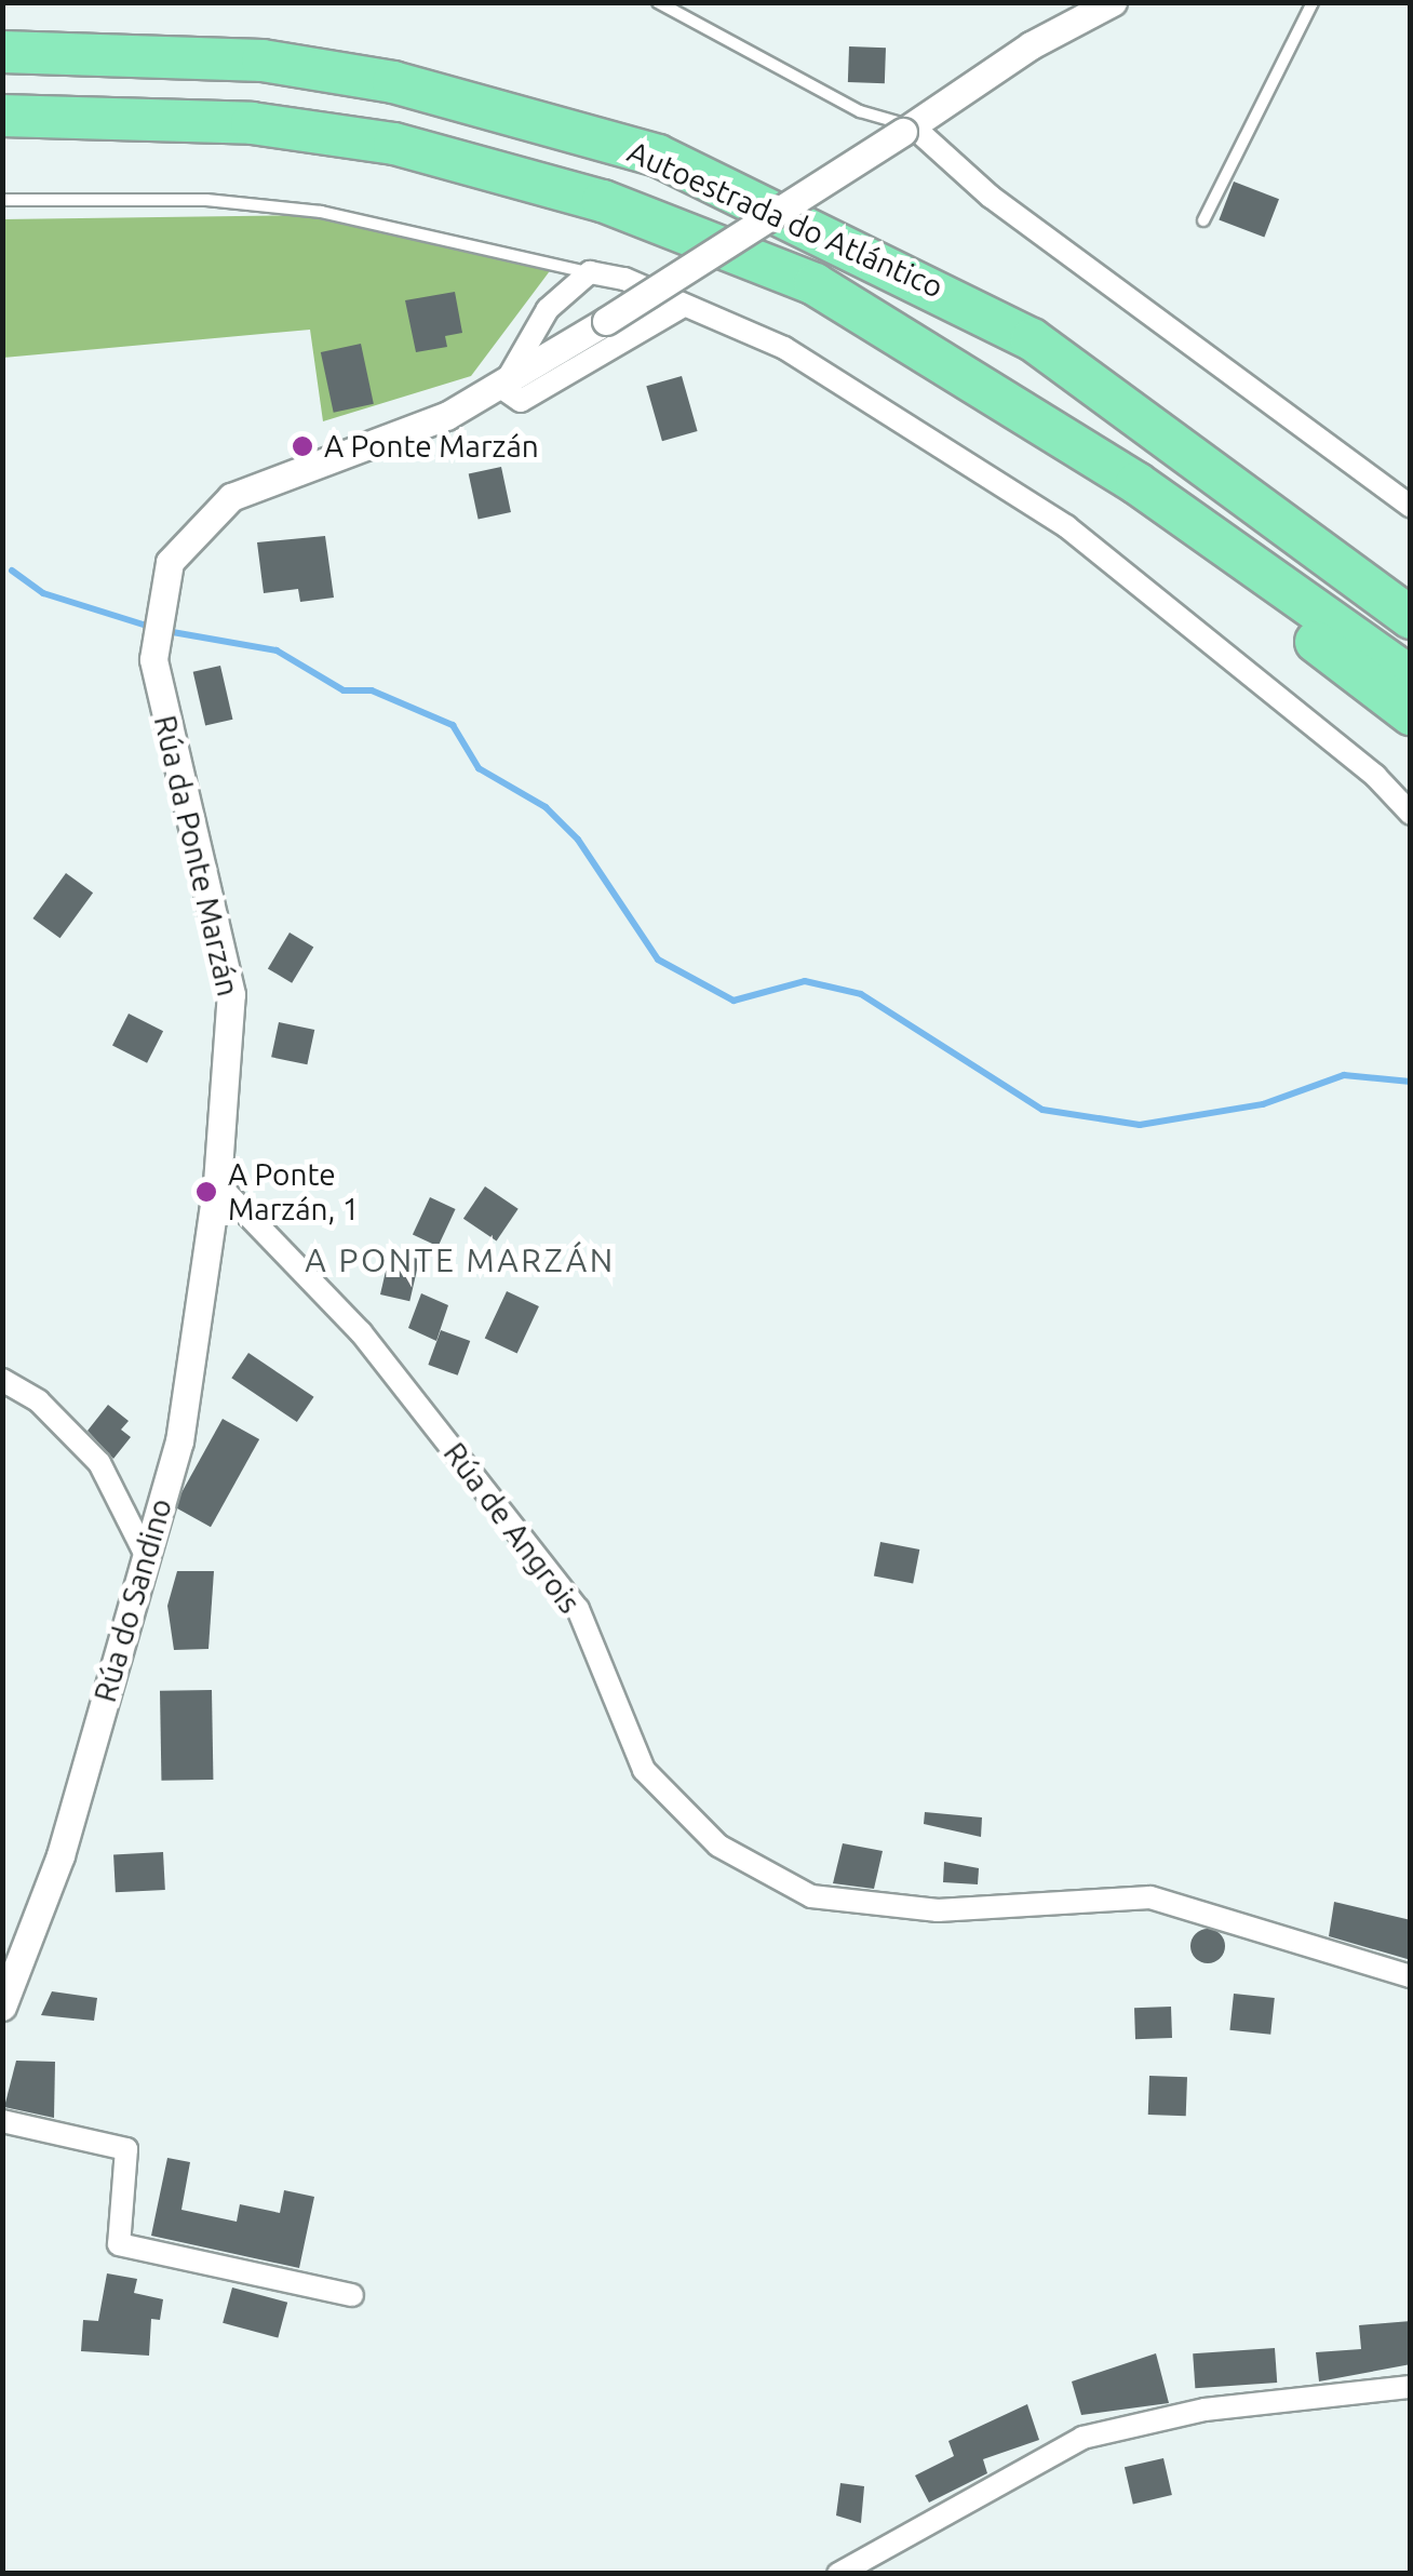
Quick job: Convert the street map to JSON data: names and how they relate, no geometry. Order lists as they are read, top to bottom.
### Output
{
  "streets": {
    "highway": ["Autoestrada do Atlántico"],
    "street": ["Rúa da Ponte Marzán", "Rúa de Angrois", "Rúa do Sandino"]
  },
  "crossings": [
    ["Rúa da Ponte Marzán", "Rúa de Angrois"],
    ["Rúa da Ponte Marzán", "Rúa do Sandino"],
    ["Rúa de Angrois", "Rúa do Sandino"]
  ],
  "districts": ["A PONTE MARZÁN"],
  "places": ["A Ponte Marzán", "A Ponte Marzán, 1"]
}
